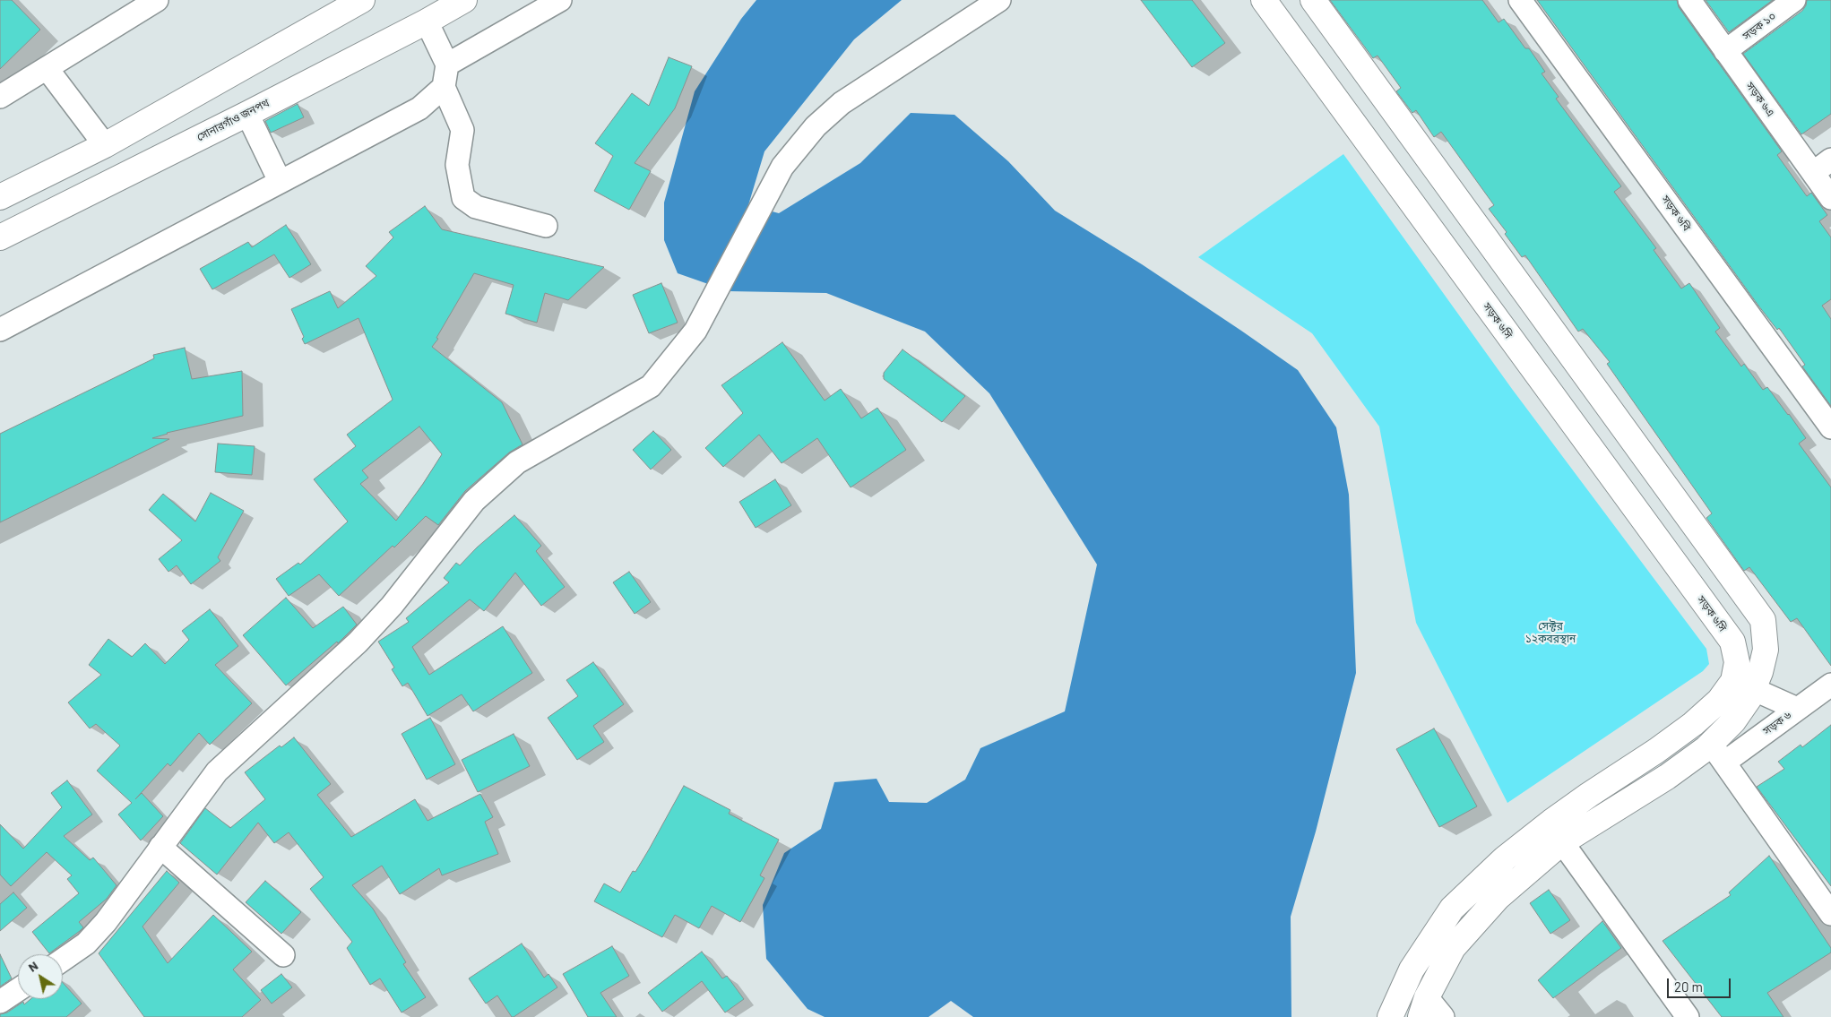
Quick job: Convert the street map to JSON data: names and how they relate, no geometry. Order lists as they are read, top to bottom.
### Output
{
  "streets": {
    "street": [
      "সড়ক ১০",
      "সড়ক ৬এ",
      "সোনারগাঁও জনপথ",
      "সড়ক ৬বি",
      "সড়ক ৬সি",
      "সড়ক ৬"
    ]
  },
  "crossings": [
    ["সড়ক ১০", "সড়ক ৬এ"]
  ],
  "parks": ["সেক্টর ১২কবরস্থান"],
  "scale_bar": "20 m",
  "north": "top left"
}
